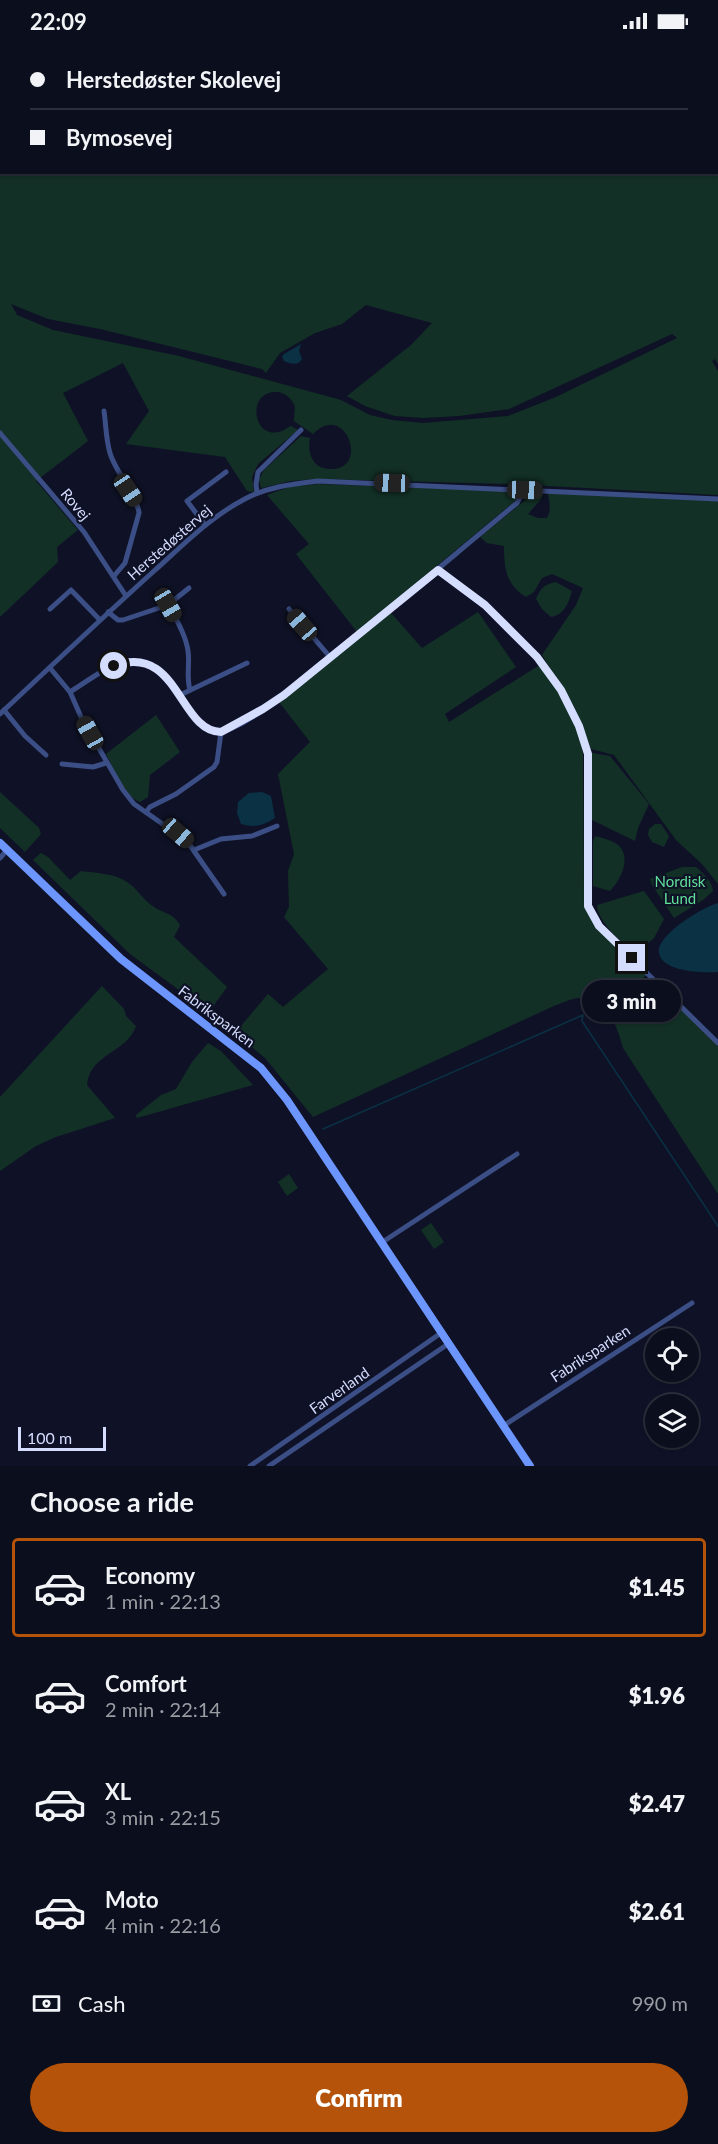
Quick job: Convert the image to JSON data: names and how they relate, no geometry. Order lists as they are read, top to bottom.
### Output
{
  "streets": {
    "street": [
      "Rovej",
      "Herstedøstervej",
      "Fabriksparken",
      "Farverland"
    ]
  },
  "crossings": [
    ["Rovej", "Herstedøstervej"],
    ["Fabriksparken", "Farverland"]
  ],
  "parks": ["Nordisk Lund"],
  "scale_bar": "100 m",
  "page": {
    "status": "22:09",
    "banner": ["Herstedøster Skolevej", "Bymosevej"],
    "bubble": "3 min",
    "scale": "100 m",
    "heading": "Choose a ride",
    "list": [
      {
        "name": "Economy",
        "note": "1 min · 22:13",
        "value": "$1.45"
      },
      {
        "name": "Comfort",
        "note": "2 min · 22:14",
        "value": "$1.96"
      },
      {
        "name": "XL",
        "note": "3 min · 22:15",
        "value": "$2.47"
      },
      {
        "name": "Moto",
        "note": "4 min · 22:16",
        "value": "$2.61"
      }
    ],
    "pay": ["Cash", "990 m"],
    "buttons": "Confirm"
  }
}
